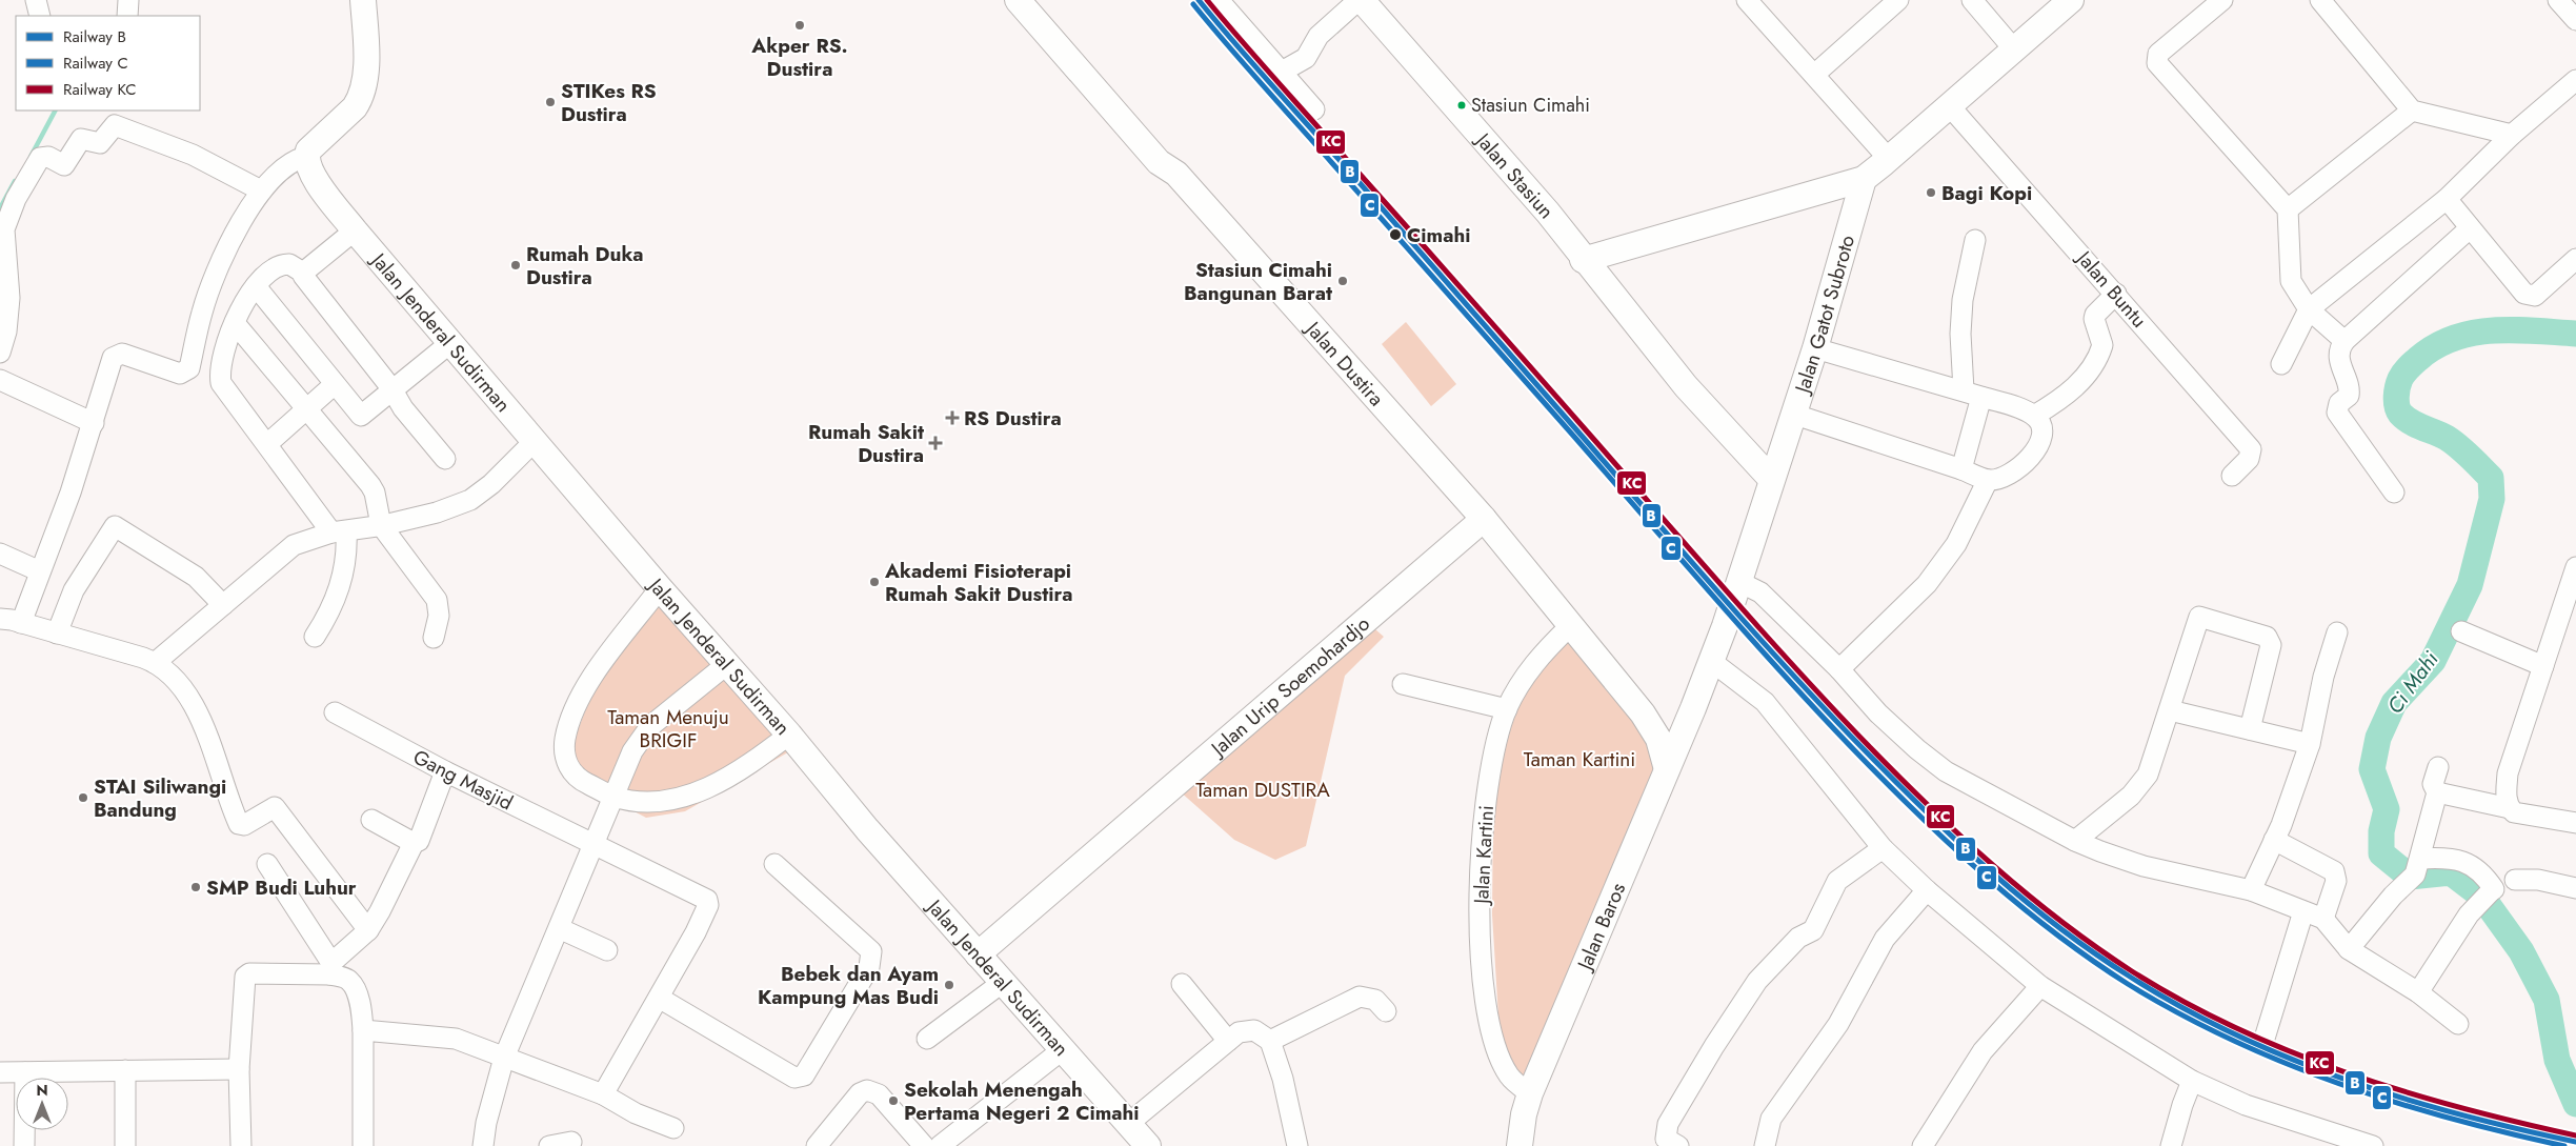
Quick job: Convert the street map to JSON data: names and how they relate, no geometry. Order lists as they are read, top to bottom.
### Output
{
  "streets": {
    "main road": [
      "Jalan Stasiun",
      "Jalan Gatot Subroto",
      "Jalan Jenderal Sudirman",
      "Jalan Dustira",
      "Jalan Urip Soemohardjo",
      "Jalan Baros"
    ],
    "street": ["Jalan Buntu", "Gang Masjid", "Jalan Kartini"]
  },
  "crossings": [
    ["Jalan Stasiun", "Jalan Gatot Subroto"],
    ["Jalan Gatot Subroto", "Jalan Baros"],
    ["Jalan Jenderal Sudirman", "Jalan Urip Soemohardjo"],
    ["Jalan Dustira", "Jalan Urip Soemohardjo"],
    ["Jalan Dustira", "Jalan Kartini"],
    ["Jalan Dustira", "Jalan Baros"],
    ["Jalan Kartini", "Jalan Baros"]
  ],
  "water": ["Ci Mahi"],
  "parks": ["Taman Menuju BRIGIF", "Taman Kartini", "Taman DUSTIRA"],
  "places": {
    "other": [
      "Akper RS. Dustira",
      "STIKes RS Dustira",
      "Stasiun Cimahi",
      "Bagi Kopi",
      "Cimahi",
      "Rumah Duka Dustira",
      "Stasiun Cimahi Bangunan Barat",
      "Akademi Fisioterapi Rumah Sakit Dustira",
      "STAI Siliwangi Bandung",
      "SMP Budi Luhur",
      "Bebek dan Ayam Kampung Mas Budi",
      "Sekolah Menengah Pertama Negeri 2 Cimahi"
    ],
    "health": ["RS Dustira", "Rumah Sakit Dustira"]
  },
  "lines": ["rail line B", "rail line KC", "rail line C"],
  "legend": ["Railway B", "Railway C", "Railway KC"],
  "north": "top"
}
